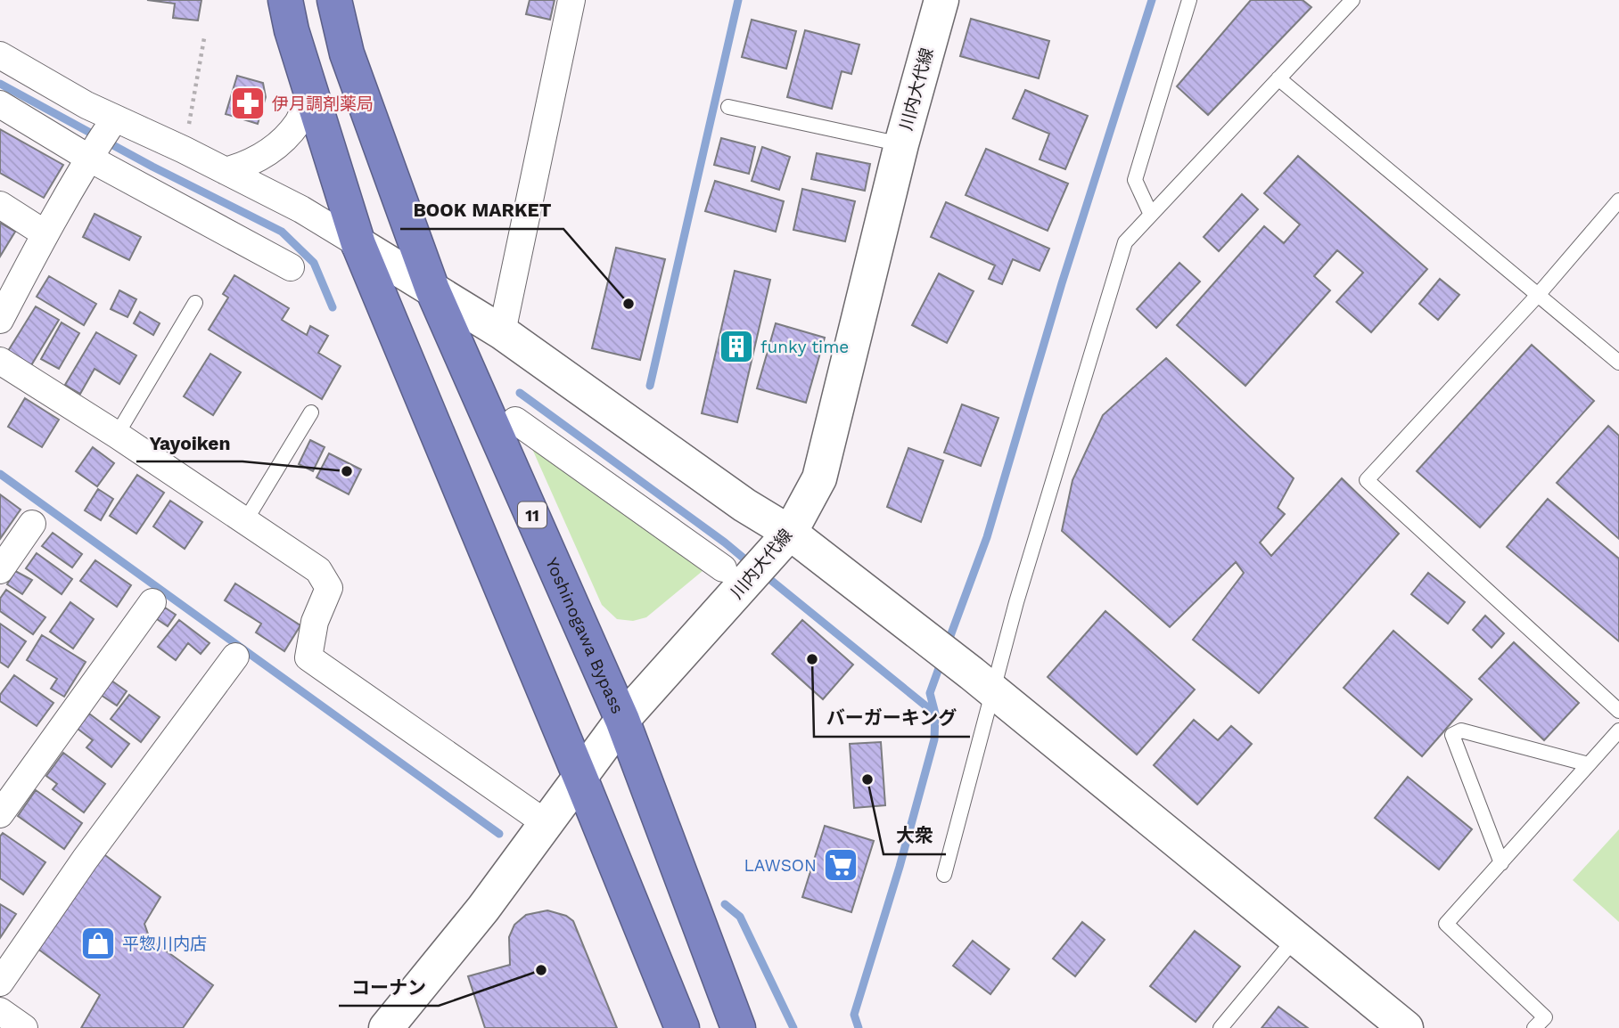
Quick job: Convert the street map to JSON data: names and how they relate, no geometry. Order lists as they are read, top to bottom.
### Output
{
  "streets": {
    "highway": ["11", "Yoshinogawa Bypass"],
    "street": ["川内大代線"]
  },
  "crossings": [
    ["川内大代線", "Yoshinogawa Bypass"]
  ],
  "places": {
    "pharmacy": ["伊月調剤薬局"],
    "other": [
      "BOOK MARKET",
      "Yayoiken",
      "バーガーキング",
      "大衆",
      "コーナン"
    ],
    "building": ["funky time"],
    "supermarket": ["LAWSON"],
    "shop": ["平惣川内店"]
  }
}
